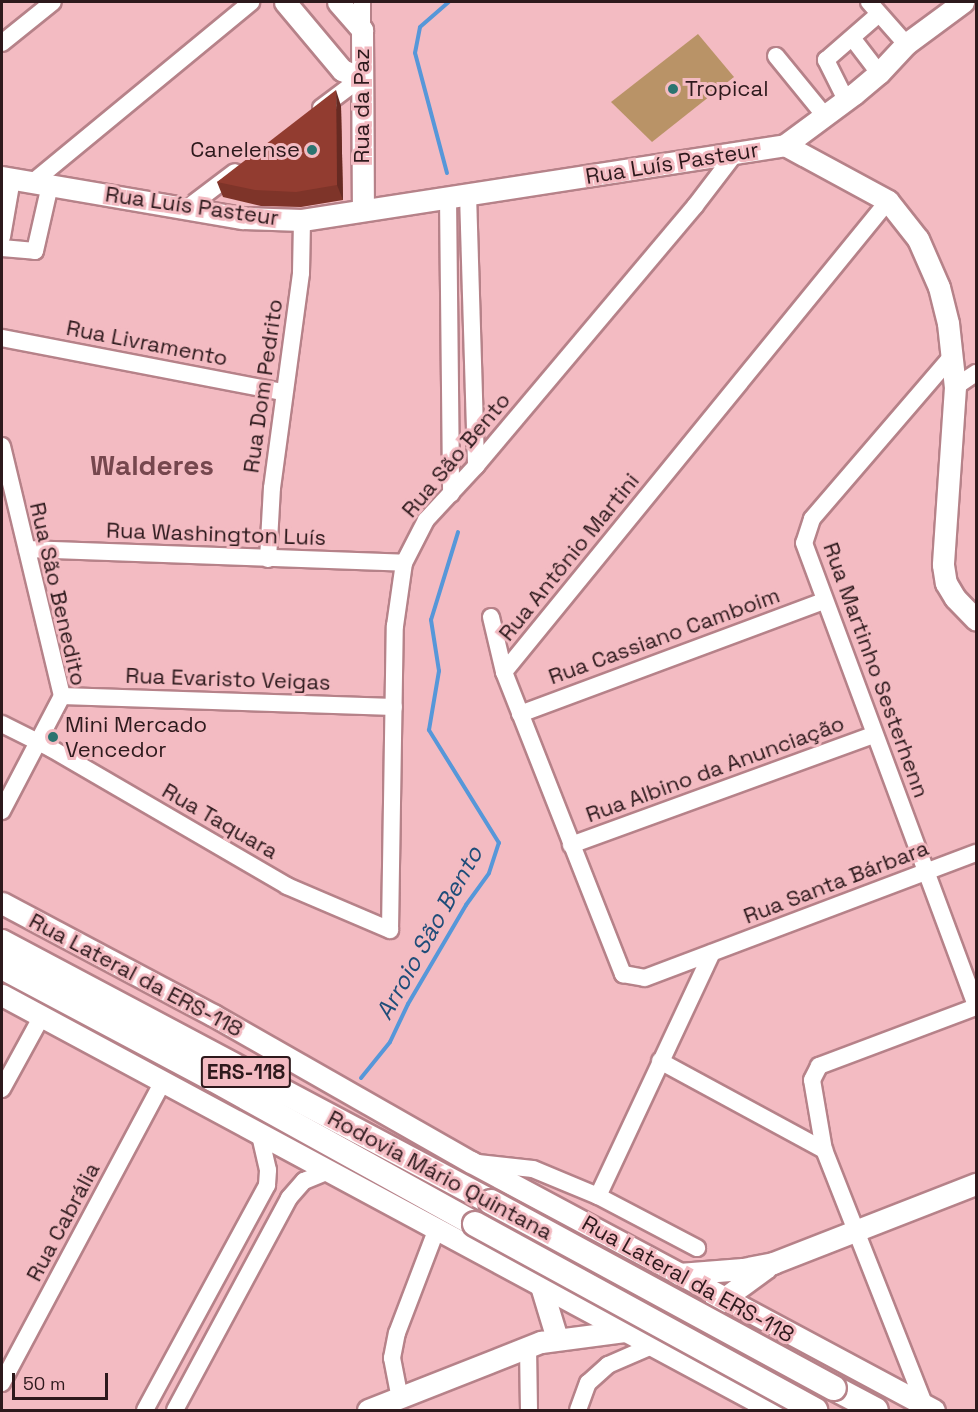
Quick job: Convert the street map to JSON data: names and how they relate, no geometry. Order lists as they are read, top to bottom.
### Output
{
  "streets": {
    "highway": ["ERS-118", "Rodovia Mário Quintana"],
    "main road": ["Rua da Paz", "Rua Luís Pasteur", "Rua Lateral da ERS-118"],
    "street": [
      "Rua Livramento",
      "Rua Dom Pedrito",
      "Rua São Bento",
      "Rua Washington Luís",
      "Rua Antônio Martini",
      "Rua São Benedito",
      "Rua Cassiano Camboim",
      "Rua Martinho Sesterhenn",
      "Rua Evaristo Veigas",
      "Rua Albino da Anunciação",
      "Rua Taquara",
      "Rua Santa Bárbara",
      "Rua Cabrália"
    ]
  },
  "crossings": [
    ["Rua da Paz", "Rua Luís Pasteur"],
    ["Rua Luís Pasteur", "Rua Dom Pedrito"],
    ["Rua Luís Pasteur", "Rua São Bento"],
    ["Rua Luís Pasteur", "Rua Antônio Martini"],
    ["Rua Luís Pasteur", "Rua Martinho Sesterhenn"],
    ["Rua Livramento", "Rua Dom Pedrito"],
    ["Rua Dom Pedrito", "Rua Washington Luís"],
    ["Rua São Bento", "Rua Washington Luís"],
    ["Rua São Bento", "Rua Evaristo Veigas"],
    ["Rua São Bento", "Rua Taquara"],
    ["Rua Washington Luís", "Rua São Benedito"],
    ["Rua Antônio Martini", "Rua Cassiano Camboim"],
    ["Rua Antônio Martini", "Rua Albino da Anunciação"],
    ["Rua Antônio Martini", "Rua Santa Bárbara"],
    ["Rua São Benedito", "Rua Evaristo Veigas"],
    ["Rua São Benedito", "Rua Taquara"],
    ["Rua Cassiano Camboim", "Rua Martinho Sesterhenn"],
    ["Rua Martinho Sesterhenn", "Rua Albino da Anunciação"],
    ["Rua Martinho Sesterhenn", "Rua Santa Bárbara"]
  ],
  "districts": ["Walderes"],
  "water": ["Arroio São Bento"],
  "places": ["Tropical", "Canelense", "Mini Mercado Vencedor"],
  "scale_bar": "50 m"
}
